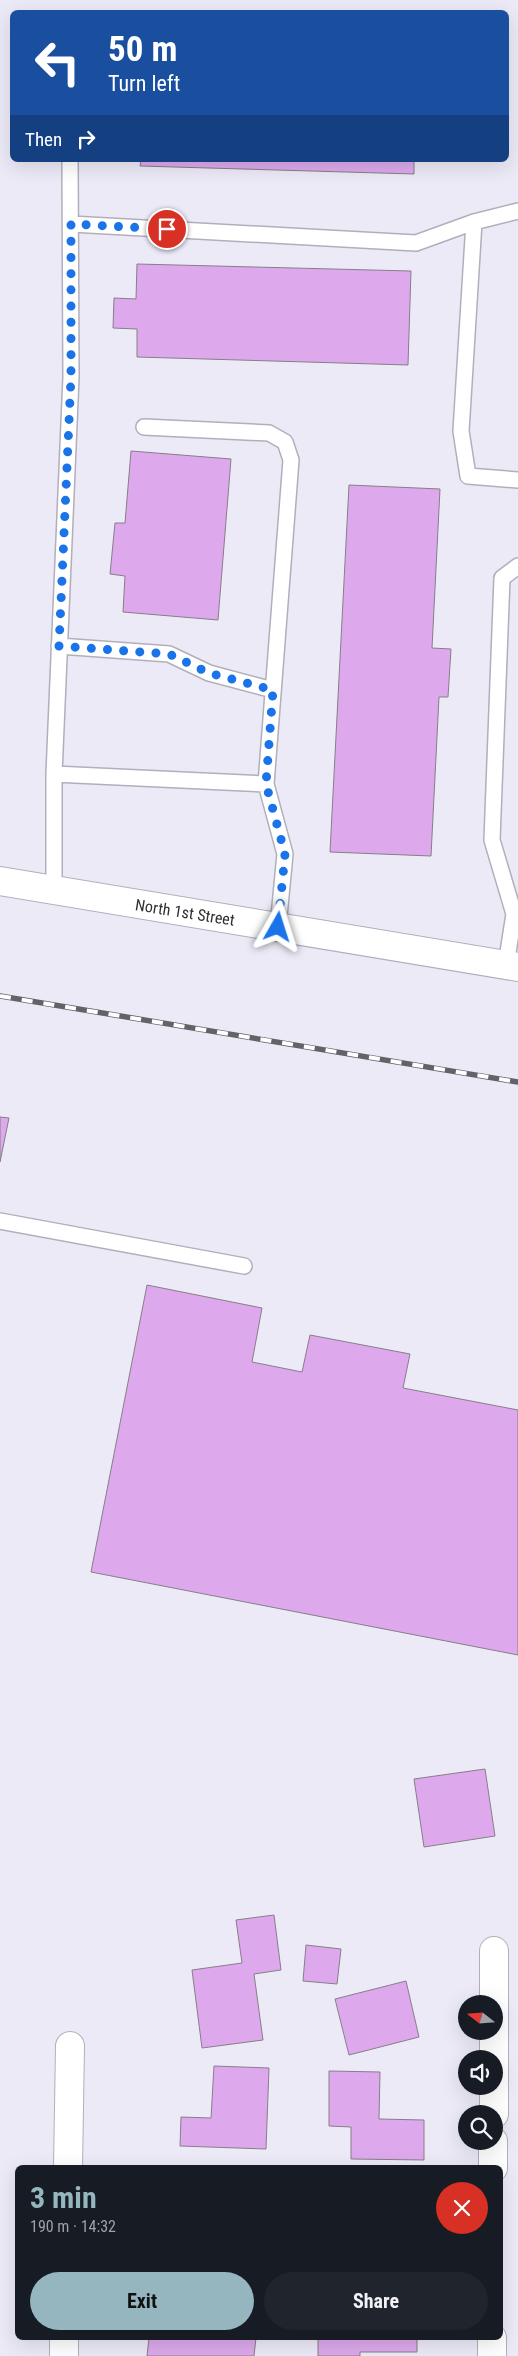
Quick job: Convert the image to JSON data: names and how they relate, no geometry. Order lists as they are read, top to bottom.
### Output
{
  "streets": {
    "street": ["North 1st Street"]
  },
  "north": "left",
  "page": {
    "turn": ["50 m", "Turn left"],
    "then": "Then",
    "heading": ["3 min", "190 m · 14:32"],
    "buttons": ["Exit", "Share"]
  }
}
